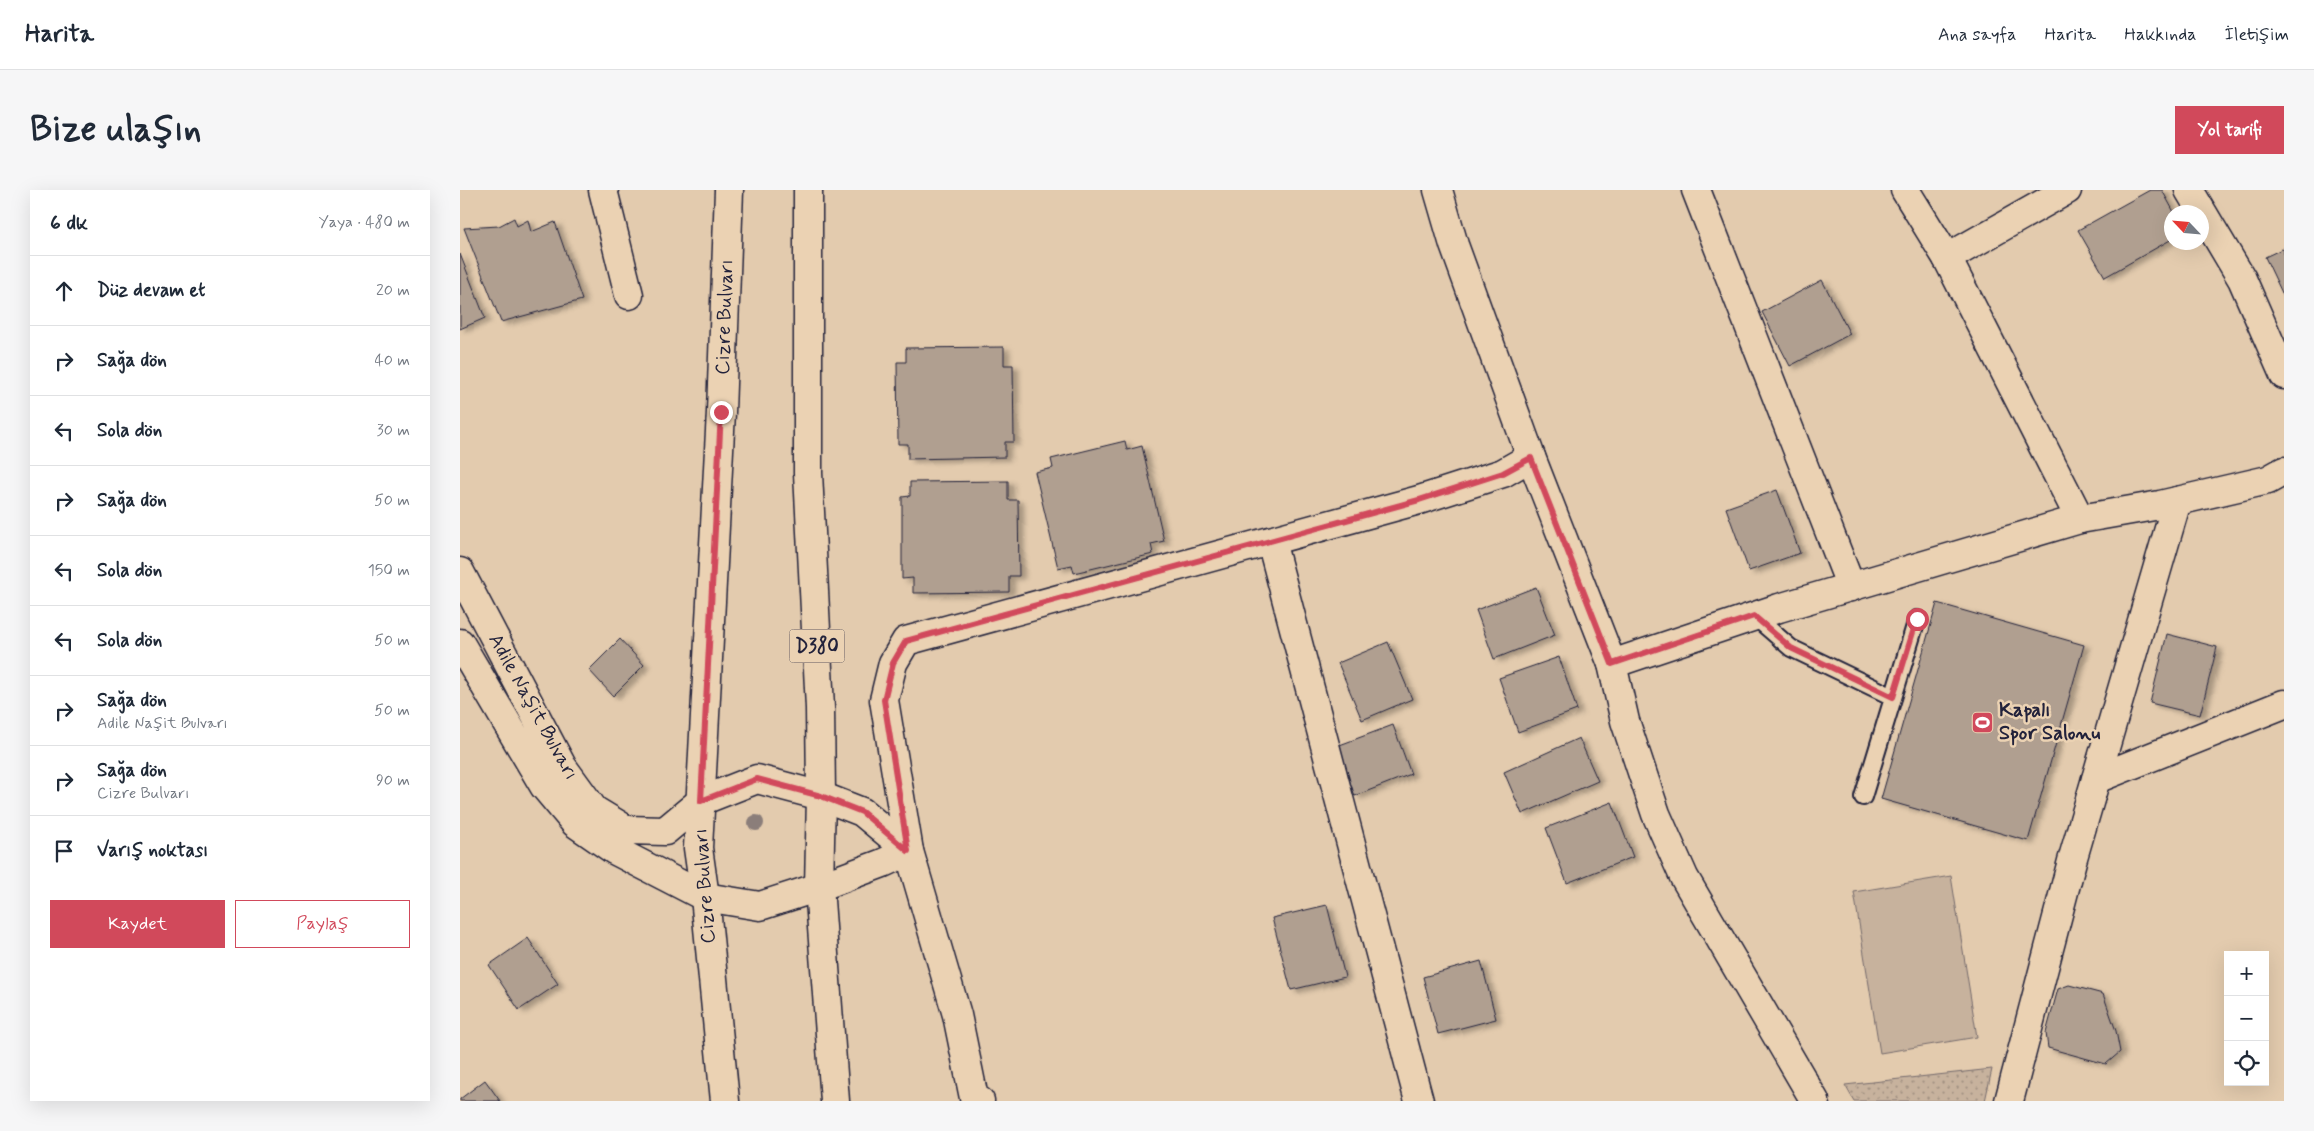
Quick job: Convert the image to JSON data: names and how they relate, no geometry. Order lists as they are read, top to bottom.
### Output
{
  "streets": {
    "street": ["Cizre Bulvarı", "D380", "Adile Naşit Bulvarı"]
  },
  "crossings": [
    ["Cizre Bulvarı", "D380"],
    ["Cizre Bulvarı", "Adile Naşit Bulvarı"],
    ["D380", "Adile Naşit Bulvarı"]
  ],
  "places": {
    "sports": ["Kapalı Spor Salonu"]
  },
  "north": "top left",
  "page": {
    "header": "Harita",
    "nav": [
      "Ana sayfa",
      "Harita",
      "Hakkında",
      "İletişim"
    ],
    "buttons": [
      "Yol tarifi",
      ["Kaydet", "Paylaş"]
    ],
    "title": "Bize ulaşın",
    "heading": ["6 dk", "Yaya · 480 m"],
    "list": [
      ["Düz devam et", "20 m"],
      ["Sağa dön", "40 m"],
      ["Sola dön", "30 m"],
      ["Sağa dön", "50 m"],
      ["Sola dön", "150 m"],
      ["Sola dön", "50 m"],
      ["Sağa dön", "Adile Naşit Bulvarı", "50 m"],
      ["Sağa dön", "Cizre Bulvarı", "90 m"],
      "Varış noktası"
    ],
    "map_buttons": ["+", "−"]
  }
}
